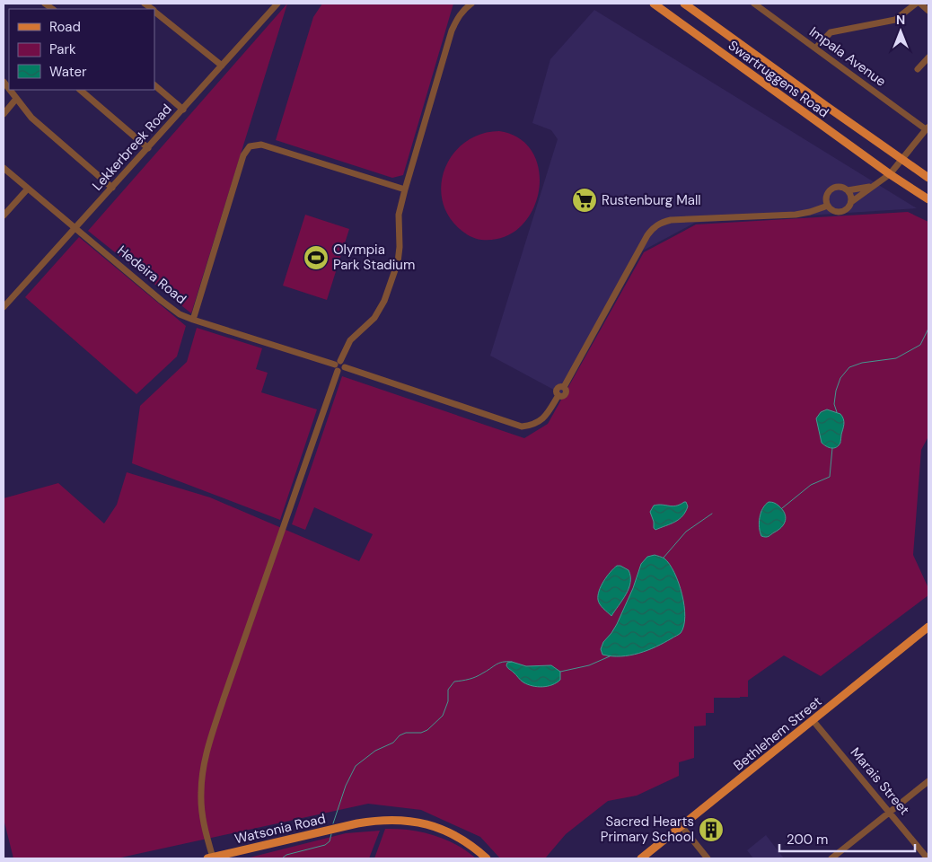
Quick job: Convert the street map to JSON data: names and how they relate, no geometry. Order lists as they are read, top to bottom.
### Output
{
  "streets": {
    "main road": ["Swartruggens Road", "Bethlehem Street", "Watsonia Road"],
    "street": [
      "Impala Avenue",
      "Lekkerbreek Road",
      "Hedeira Road",
      "Marais Street"
    ]
  },
  "crossings": [
    ["Lekkerbreek Road", "Hedeira Road"],
    ["Bethlehem Street", "Marais Street"]
  ],
  "places": {
    "supermarket": ["Rustenburg Mall"],
    "sports": ["Olympia Park Stadium"],
    "building": ["Sacred Hearts Primary School"]
  },
  "legend": ["Road", "Park", "Water"],
  "scale_bar": "200 m",
  "north": "top"
}
